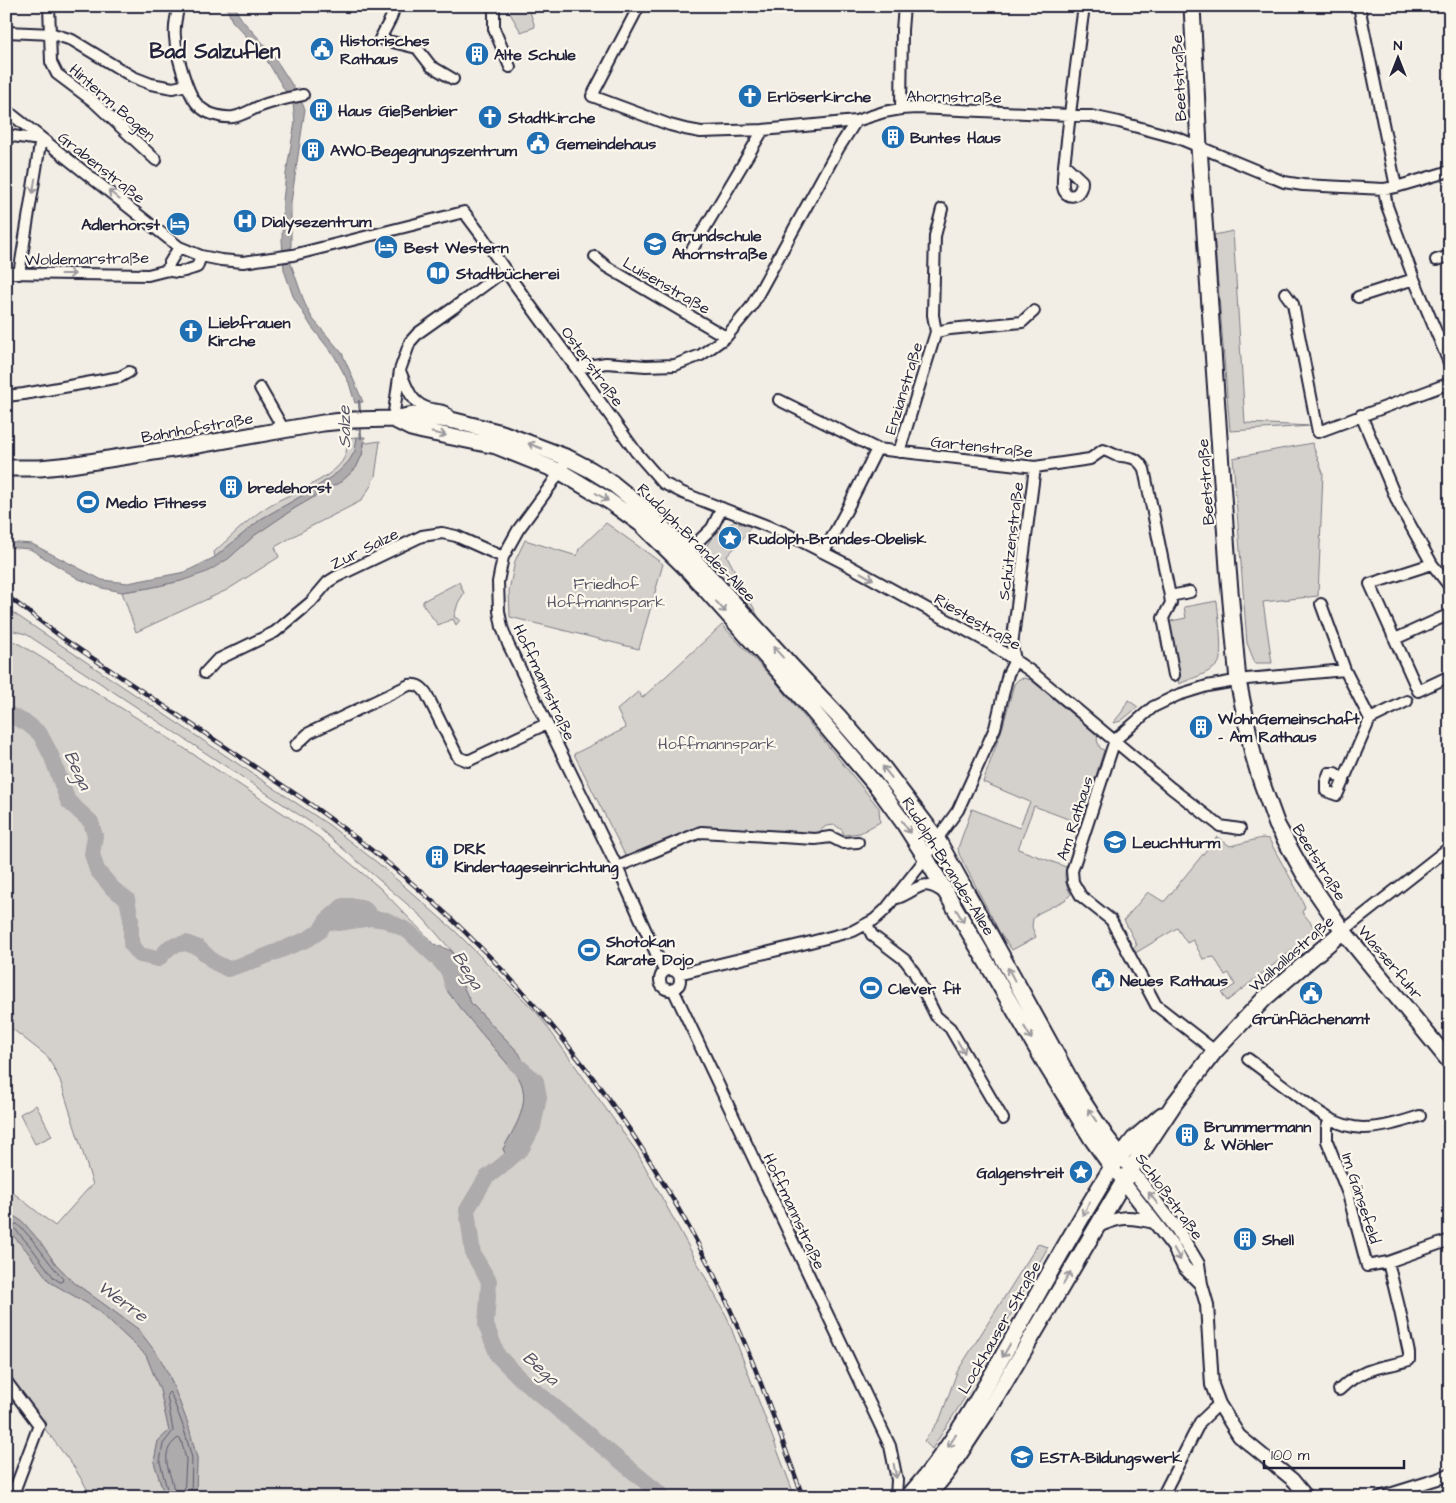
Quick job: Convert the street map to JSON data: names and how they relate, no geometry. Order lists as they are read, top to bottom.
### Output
{
  "streets": {
    "main road": [
      "Beetstraße",
      "Bahnhofstraße",
      "Rudolph-Brandes-Allee",
      "Walhallastraße",
      "Wasserfuhr",
      "Lockhauser Straße"
    ],
    "street": [
      "Ahornstraße",
      "Hinterm Bogen",
      "Grabenstraße",
      "Woldemarstraße",
      "Luisenstraße",
      "Osterstraße",
      "Enzianstraße",
      "Gartenstraße",
      "Schützenstraße",
      "Zur Salze",
      "Riestestraße",
      "Hoffmannstraße",
      "Am Rathaus",
      "Schloßstraße",
      "Im Gänsefeld"
    ]
  },
  "crossings": [
    ["Beetstraße", "Ahornstraße"],
    ["Beetstraße", "Walhallastraße"],
    ["Beetstraße", "Wasserfuhr"],
    ["Grabenstraße", "Woldemarstraße"],
    ["Grabenstraße", "Osterstraße"],
    ["Woldemarstraße", "Osterstraße"],
    ["Osterstraße", "Riestestraße"],
    ["Enzianstraße", "Gartenstraße"],
    ["Bahnhofstraße", "Rudolph-Brandes-Allee"],
    ["Gartenstraße", "Schützenstraße"],
    ["Schützenstraße", "Rudolph-Brandes-Allee"],
    ["Schützenstraße", "Riestestraße"],
    ["Rudolph-Brandes-Allee", "Hoffmannstraße"],
    ["Rudolph-Brandes-Allee", "Walhallastraße"],
    ["Rudolph-Brandes-Allee", "Schloßstraße"],
    ["Rudolph-Brandes-Allee", "Lockhauser Straße"],
    ["Zur Salze", "Hoffmannstraße"],
    ["Riestestraße", "Am Rathaus"],
    ["Am Rathaus", "Walhallastraße"],
    ["Walhallastraße", "Wasserfuhr"],
    ["Walhallastraße", "Schloßstraße"],
    ["Walhallastraße", "Lockhauser Straße"],
    ["Schloßstraße", "Lockhauser Straße"]
  ],
  "one_way": [
    "Grabenstraße",
    "Woldemarstraße",
    "Riestestraße",
    "Hoffmannstraße"
  ],
  "districts": ["Bad Salzuflen"],
  "water": ["Salze", "Bega", "Werre"],
  "parks": ["Friedhof Hoffmannspark", "Hoffmannspark"],
  "places": {
    "public building": [
      "Historisches Rathaus",
      "Gemeindehaus",
      "Neues Rathaus",
      "Grünflächenamt"
    ],
    "building": [
      "Alte Schule",
      "Haus Gießenbier",
      "Buntes Haus",
      "AWO-Begegnungszentrum",
      "bredehorst",
      "WohnGemeinschaft – Am Rathaus",
      "DRK Kindertageseinrichtung",
      "Brummermann & Wöhler",
      "Shell"
    ],
    "church": ["Erlöserkirche", "Stadtkirche", "Liebfrauen Kirche"],
    "hospital": ["Dialysezentrum"],
    "hotel": ["Adlerhorst", "Best Western"],
    "school or university": ["Grundschule Ahornstraße", "Leuchtturm", "ESTA-Bildungswerk"],
    "library": ["Stadtbücherei"],
    "sports": ["Medio Fitness", "Shotokan Karate Dojo", "Clever fit"],
    "place": ["Rudolph-Brandes-Obelisk", "Galgenstreit"]
  },
  "scale_bar": "100 m",
  "north": "top"
}
